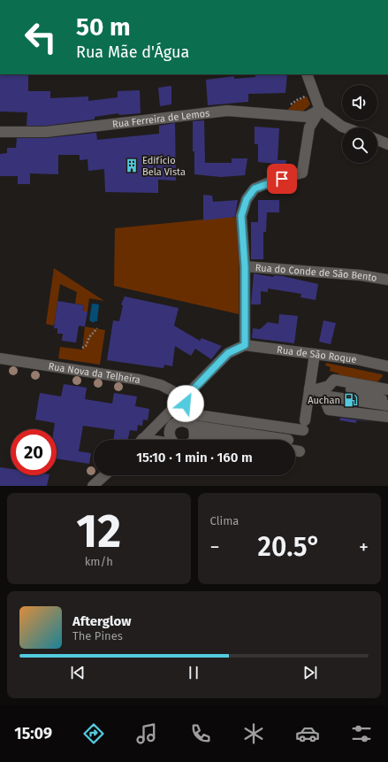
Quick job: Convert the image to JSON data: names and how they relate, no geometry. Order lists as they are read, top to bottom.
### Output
{
  "streets": {
    "street": [
      "Rua Ferreira de Lemos",
      "Rua do Conde de São Bento",
      "Rua de São Roque",
      "Rua Nova da Telheira"
    ]
  },
  "places": {
    "building": ["Edifício Bela Vista"],
    "fuel station": ["Auchan"]
  },
  "page": {
    "turn": ["50 m", "Rua Mãe d'Água"],
    "limit": "20",
    "trip": "15:10 · 1 min · 160 m",
    "tile": [
      ["12", "km/h"],
      "Clima"
    ],
    "heat": ["−", "20.5°", "+"],
    "song": ["Afterglow", "The Pines"],
    "tabs": "15:09"
  }
}
